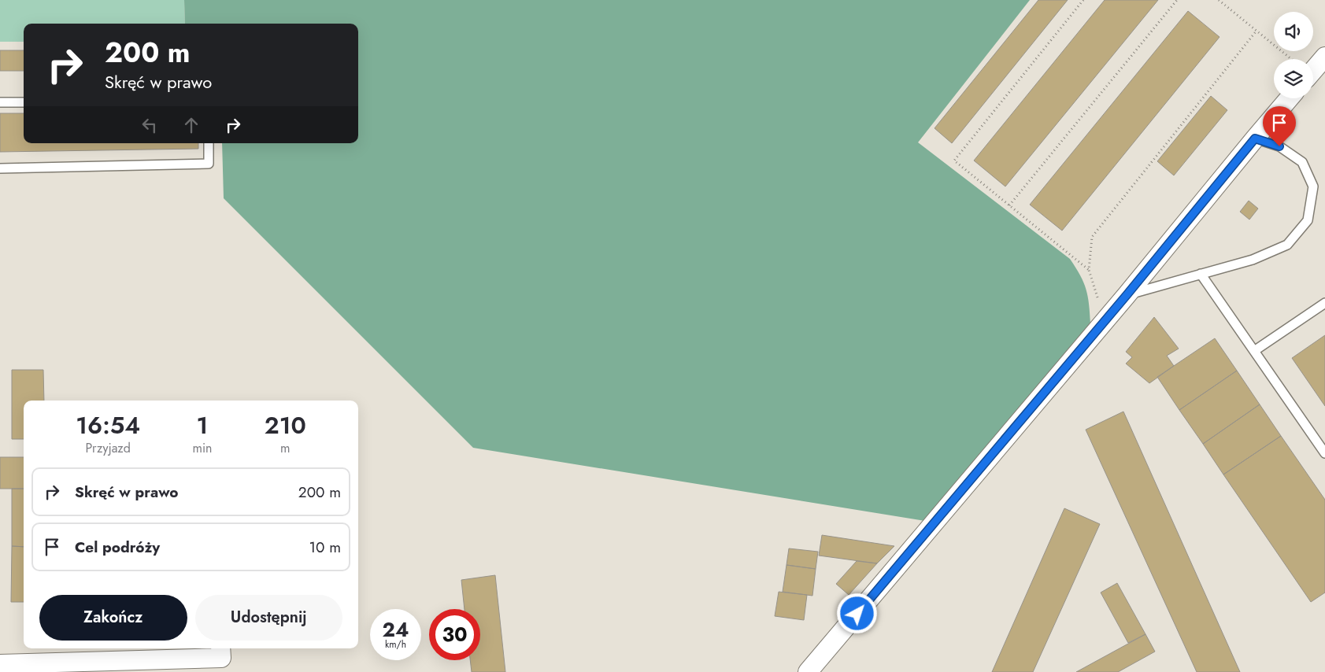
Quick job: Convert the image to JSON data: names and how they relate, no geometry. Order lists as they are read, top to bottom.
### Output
{
  "page": {
    "turn": ["200 m", "Skręć w prawo"],
    "eta": [
      "16:54",
      "Przyjazd",
      "1",
      "min",
      "210",
      "m"
    ],
    "list": [
      {
        "name": "Skręć w prawo",
        "value": "200 m"
      },
      {
        "name": "Cel podróży",
        "value": "10 m"
      }
    ],
    "buttons": ["Zakończ", "Udostępnij"],
    "speed": "24 km/h",
    "limit": "30"
  }
}
